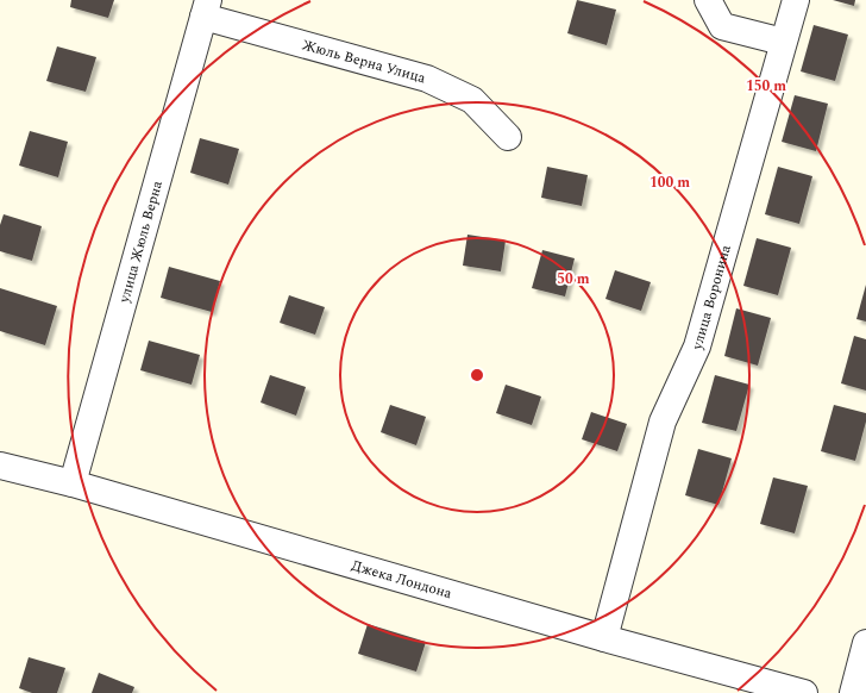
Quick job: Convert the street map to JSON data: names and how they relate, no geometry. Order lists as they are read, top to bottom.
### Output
{
  "streets": {
    "street": [
      "Жюль Верна Улица",
      "улица Жюль Верна",
      "улица Воронина",
      "Джека Лондона"
    ]
  },
  "crossings": [
    ["Жюль Верна Улица", "улица Жюль Верна"],
    ["улица Жюль Верна", "Джека Лондона"],
    ["улица Воронина", "Джека Лондона"]
  ],
  "rings": ["150 m", "100 m", "50 m"]
}
